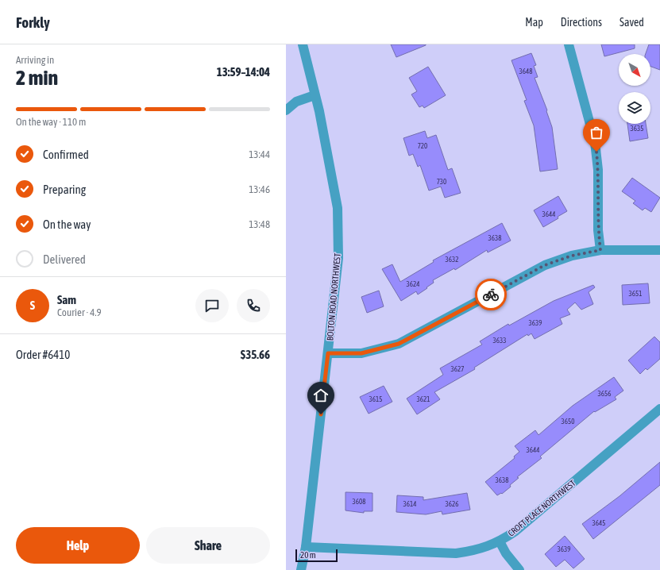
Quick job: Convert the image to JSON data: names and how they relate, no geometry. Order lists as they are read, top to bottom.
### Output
{
  "streets": {
    "street": ["BOLTON ROAD NORTHWEST", "CROFT PLACE NORTHWEST"]
  },
  "crossings": [
    ["BOLTON ROAD NORTHWEST", "CROFT PLACE NORTHWEST"]
  ],
  "house_numbers": [
    "3648",
    "3635",
    "720",
    "730",
    "3644",
    "3638",
    "3632",
    "3624",
    "3651",
    "3639",
    "3633",
    "3627",
    "3656",
    "3615",
    "3621",
    "3650",
    "3644",
    "3638",
    "3608",
    "3614",
    "3626",
    "3645",
    "3639"
  ],
  "scale_bar": "20 m",
  "north": "bottom right",
  "page": {
    "header": "Forkly",
    "nav": ["Map", "Directions", "Saved"],
    "heading": ["2 min", "Arriving in", "13:59–14:04"],
    "panel": [
      "Sam",
      "Courier · 4.9",
      "Order #6410",
      "$35.66"
    ],
    "bar": "On the way · 110 m",
    "list": [
      ["Confirmed", "13:44"],
      ["Preparing", "13:46"],
      ["On the way", "13:48"],
      "Delivered"
    ],
    "round": "S",
    "buttons": ["Help", "Share"],
    "scale": "20 m"
  }
}
